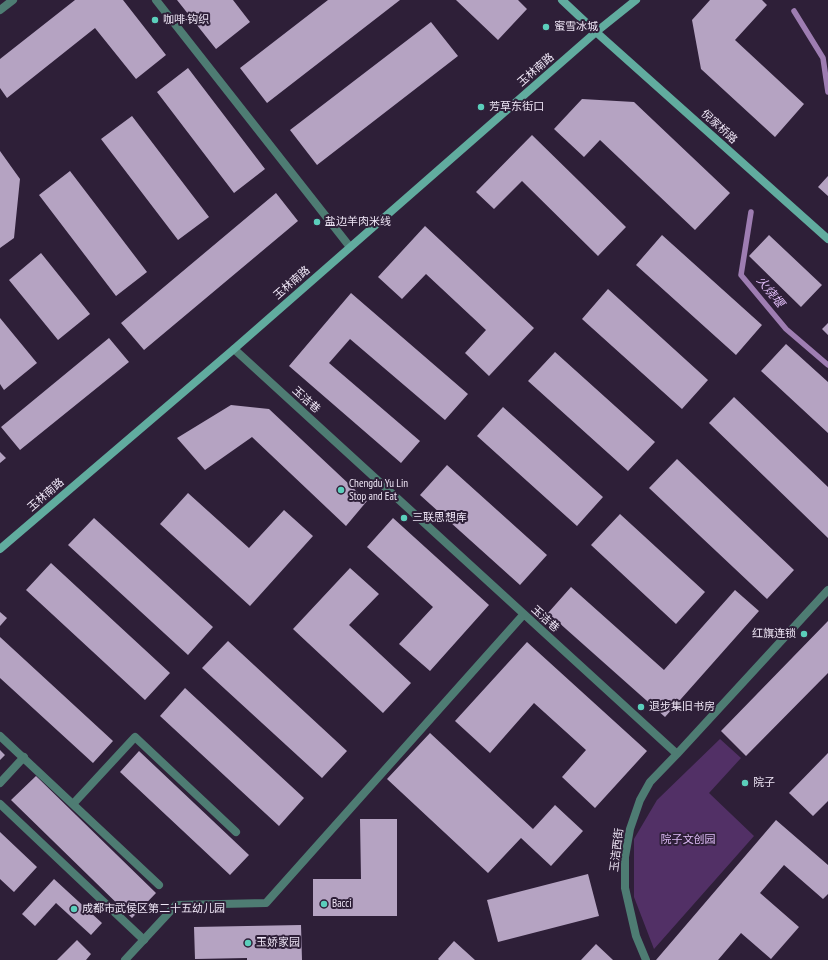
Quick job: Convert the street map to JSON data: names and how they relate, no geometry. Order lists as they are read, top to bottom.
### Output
{
  "streets": {
    "main road": ["玉林南路", "倪家桥路"],
    "street": ["玉洁巷", "玉洁西街"]
  },
  "crossings": [
    ["玉林南路", "倪家桥路"],
    ["玉林南路", "玉洁巷"],
    ["玉洁巷", "玉洁西街"]
  ],
  "water": ["火烧堰"],
  "parks": ["院子文创园"],
  "places": [
    "咖啡·钩织",
    "蜜雪冰城",
    "芳草东街口",
    "盐边羊肉米线",
    "Chengdu Yu Lin Stop and Eat",
    "三联思想库",
    "红旗连锁",
    "退步集旧书房",
    "院子",
    "Bacci",
    "成都市武侯区第二十五幼儿园",
    "玉娇家园"
  ]
}
